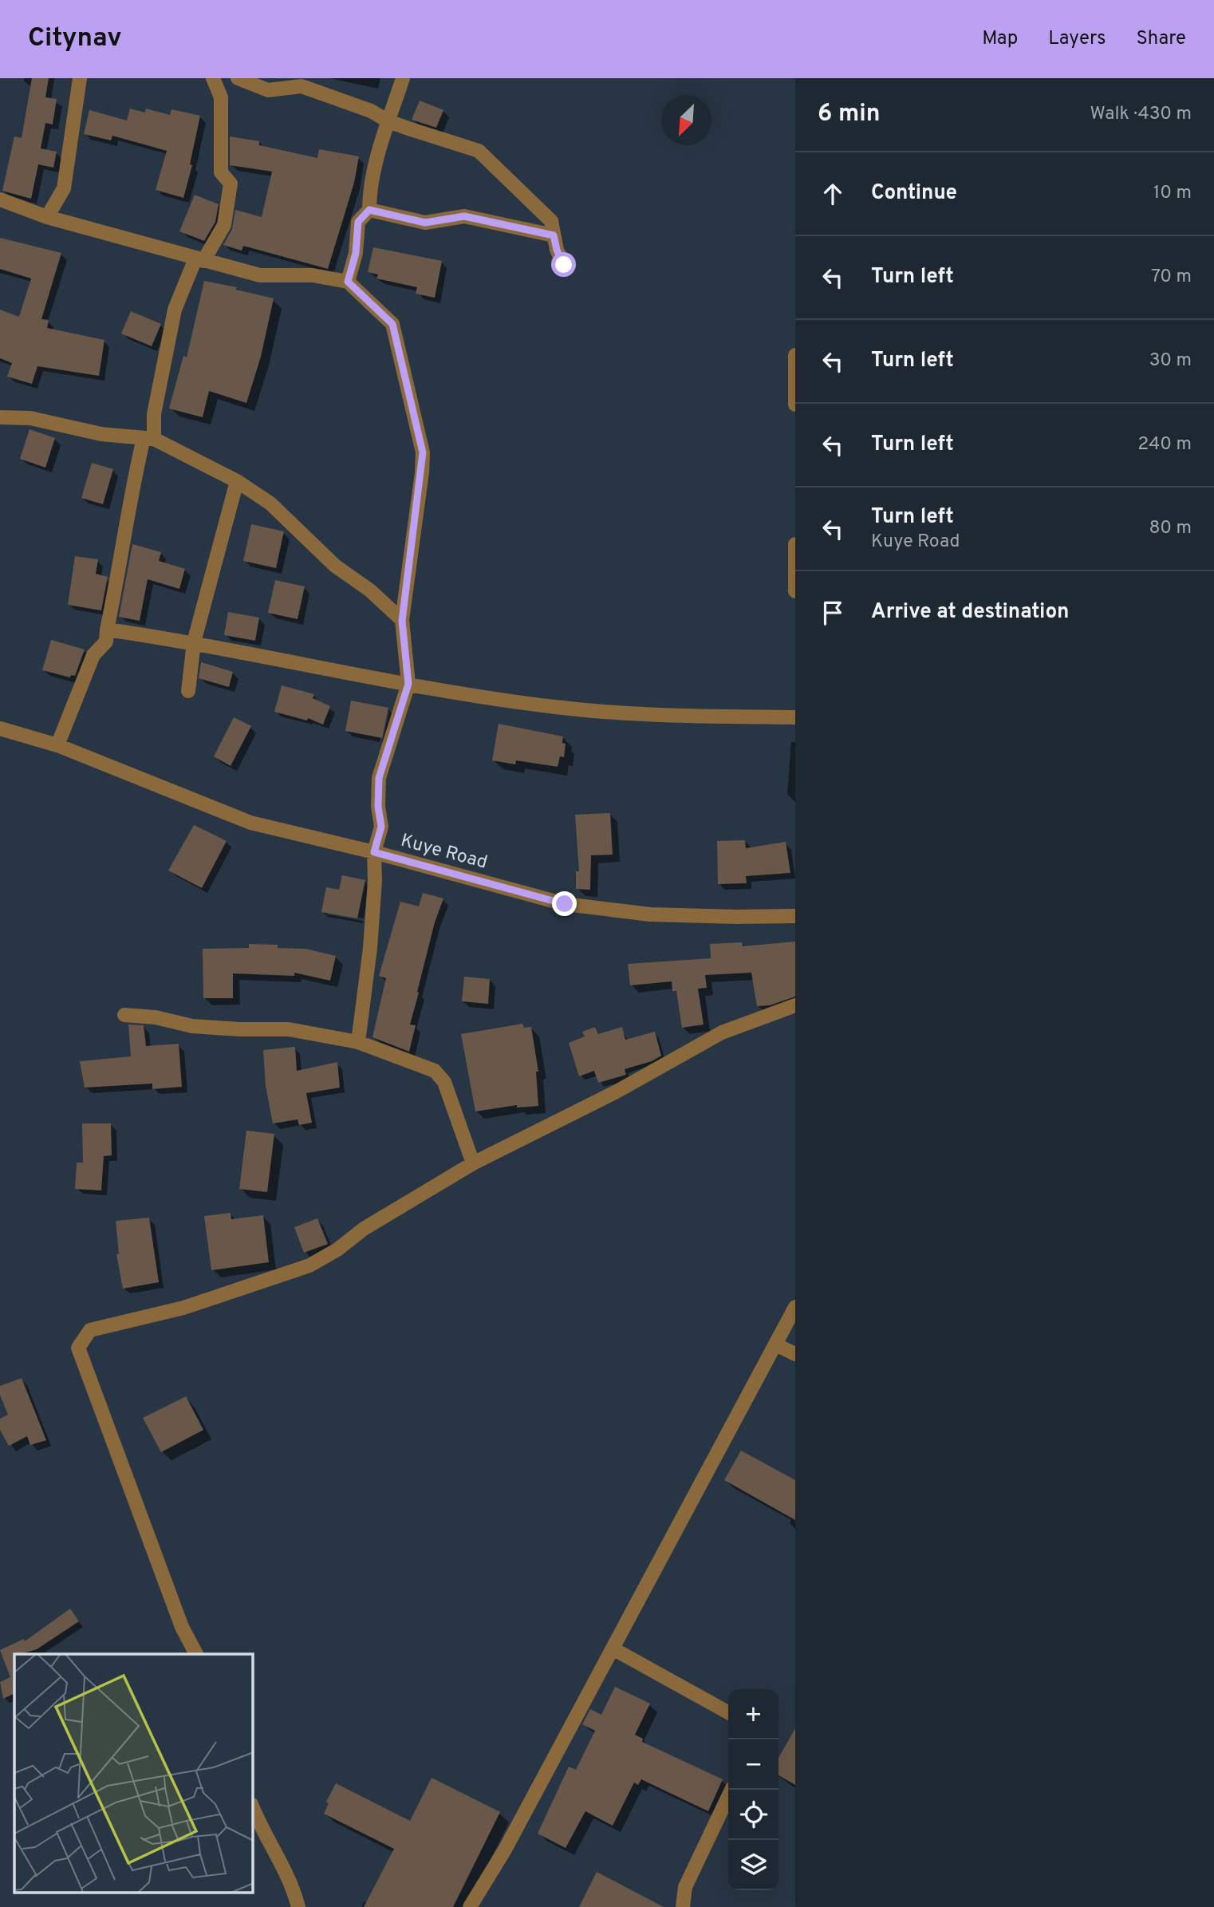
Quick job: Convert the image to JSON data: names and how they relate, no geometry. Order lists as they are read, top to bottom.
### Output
{
  "streets": {
    "street": ["Kuye Road"]
  },
  "north": "bottom left",
  "page": {
    "header": "Citynav",
    "nav": ["Map", "Layers", "Share"],
    "heading": ["6 min", "Walk · 430 m"],
    "list": [
      ["Continue", "10 m"],
      ["Turn left", "70 m"],
      ["Turn left", "30 m"],
      ["Turn left", "240 m"],
      ["Turn left", "Kuye Road", "80 m"],
      "Arrive at destination"
    ],
    "map_buttons": ["+", "−"]
  }
}
